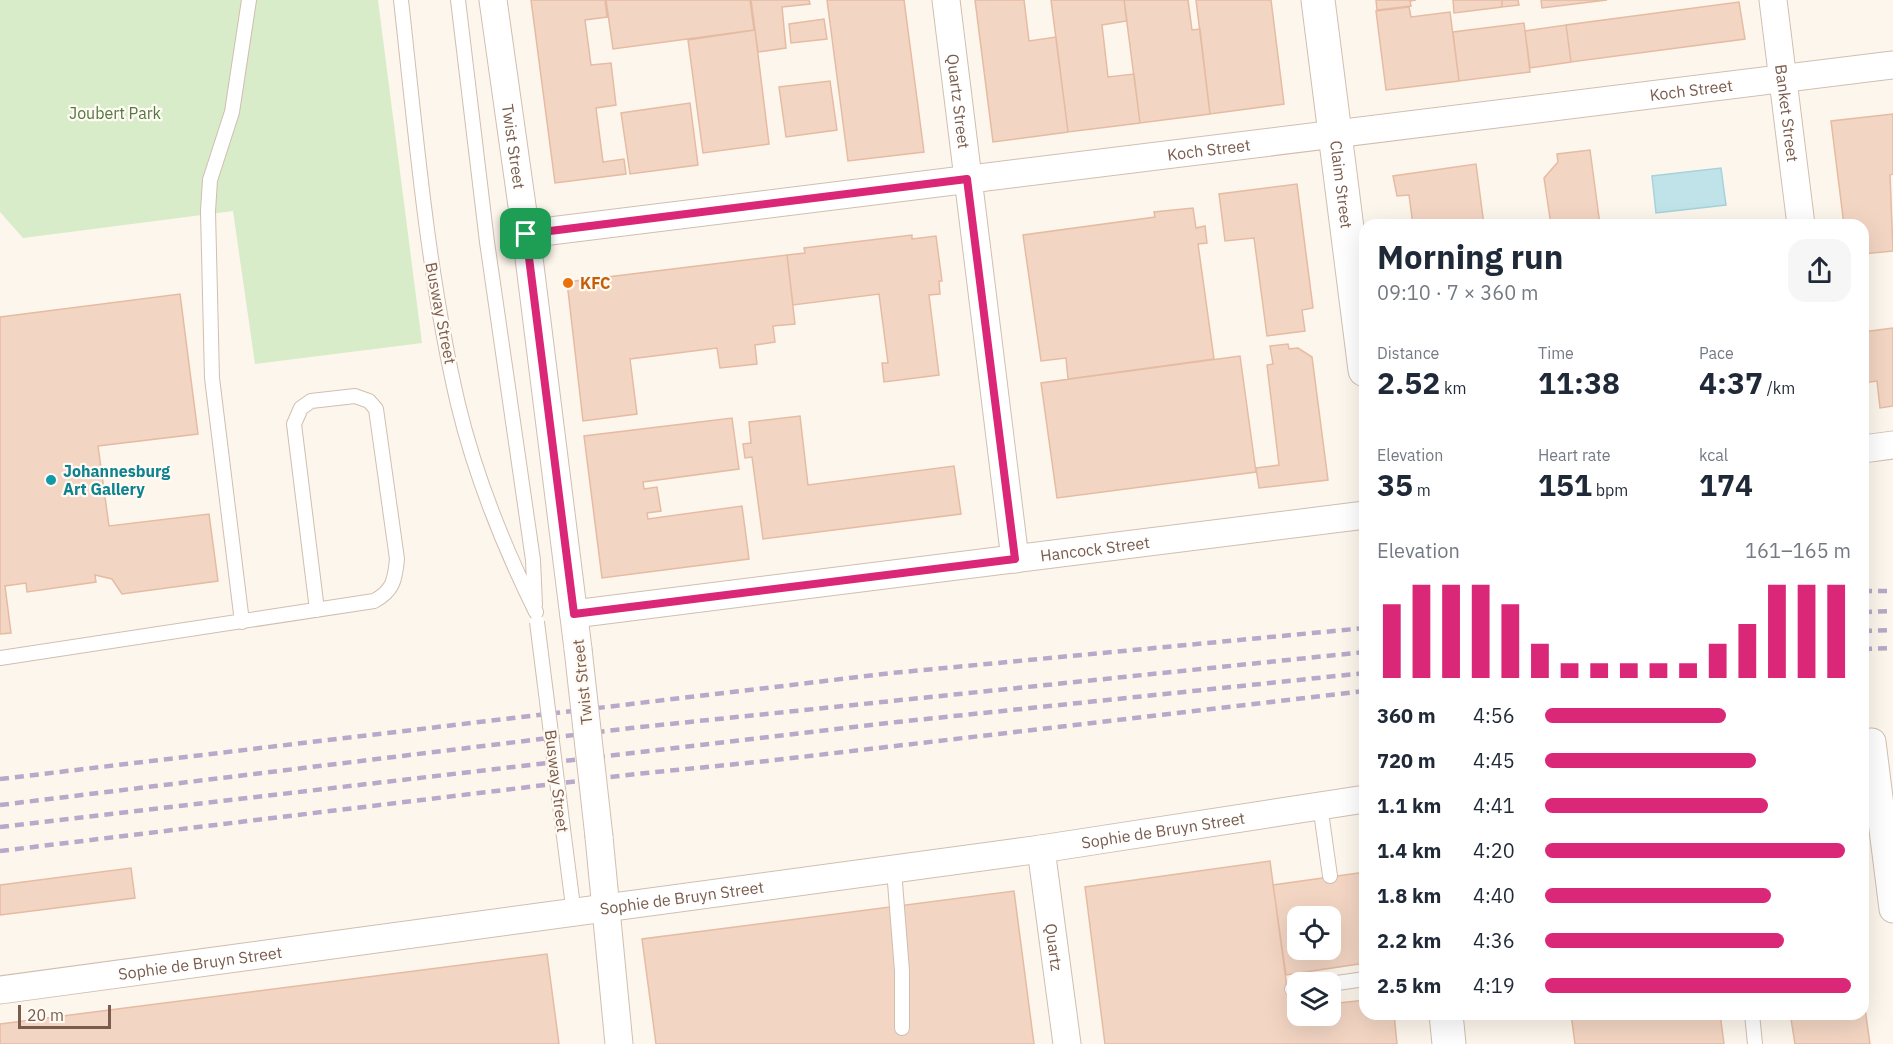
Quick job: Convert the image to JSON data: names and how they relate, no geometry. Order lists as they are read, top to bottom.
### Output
{
  "streets": {
    "street": [
      "Koch Street",
      "Quartz Street",
      "Banket Street",
      "Twist Street",
      "Claim Street",
      "Hancock Street",
      "Sophie de Bruyn Street",
      "Quartz"
    ],
    "lane": ["Busway Street"]
  },
  "crossings": [
    ["Koch Street", "Quartz Street"],
    ["Koch Street", "Banket Street"],
    ["Koch Street", "Twist Street"],
    ["Koch Street", "Claim Street"],
    ["Quartz Street", "Hancock Street"],
    ["Twist Street", "Hancock Street"],
    ["Twist Street", "Sophie de Bruyn Street"],
    ["Busway Street", "Sophie de Bruyn Street"],
    ["Sophie de Bruyn Street", "Quartz"]
  ],
  "parks": ["Joubert Park"],
  "places": ["KFC", "Johannesburg Art Gallery"],
  "scale_bar": "20 m",
  "page": {
    "heading": ["Morning run", "09:10 · 7 × 360 m"],
    "stats": [
      ["Distance", "2.52 km"],
      ["Time", "11:38"],
      ["Pace", "4:37 /km"],
      ["Elevation", "35 m"],
      ["Heart rate", "151 bpm"],
      ["kcal", "174"]
    ],
    "chart": ["Elevation", "161–165 m"],
    "list": [
      {
        "name": "360 m",
        "note": "4:56"
      },
      {
        "name": "720 m",
        "note": "4:45"
      },
      {
        "name": "1.1 km",
        "note": "4:41"
      },
      {
        "name": "1.4 km",
        "note": "4:20"
      },
      {
        "name": "1.8 km",
        "note": "4:40"
      },
      {
        "name": "2.2 km",
        "note": "4:36"
      },
      {
        "name": "2.5 km",
        "note": "4:19"
      }
    ],
    "scale": "20 m"
  }
}
